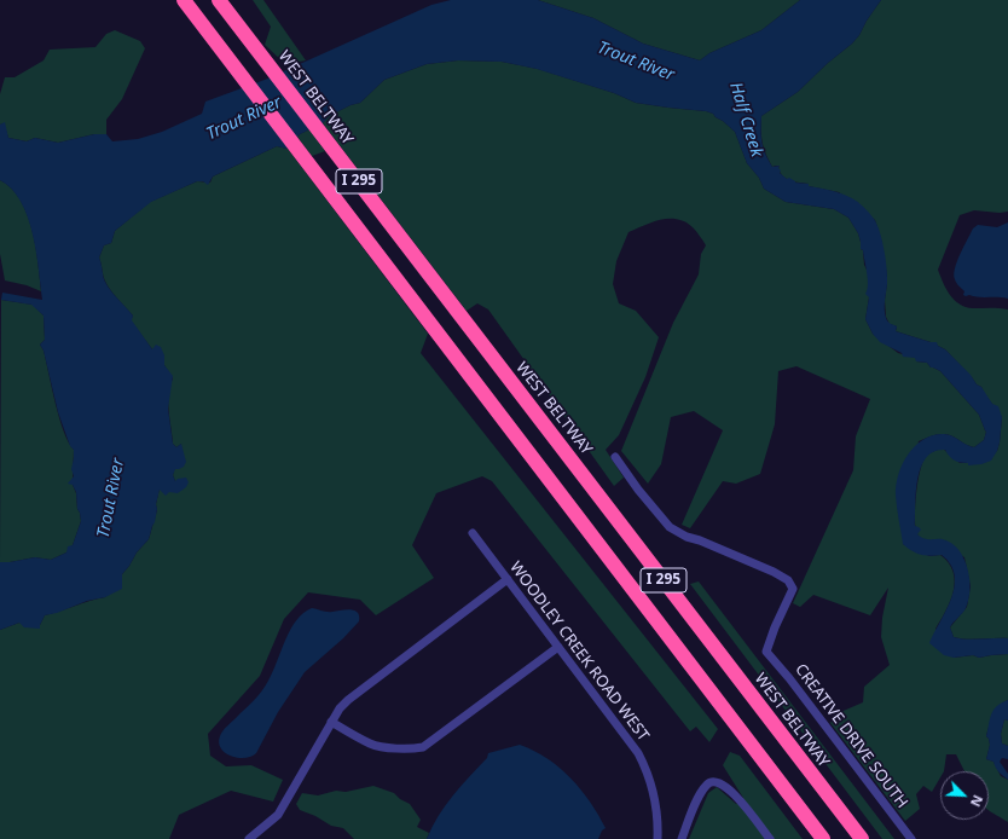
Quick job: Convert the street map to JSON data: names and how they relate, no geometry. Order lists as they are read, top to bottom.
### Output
{
  "streets": {
    "highway": ["WEST BELTWAY", "I 295"],
    "street": ["WOODLEY CREEK ROAD WEST", "CREATIVE DRIVE SOUTH"]
  },
  "water": ["Trout River", "Half Creek"],
  "north": "bottom right"
}
